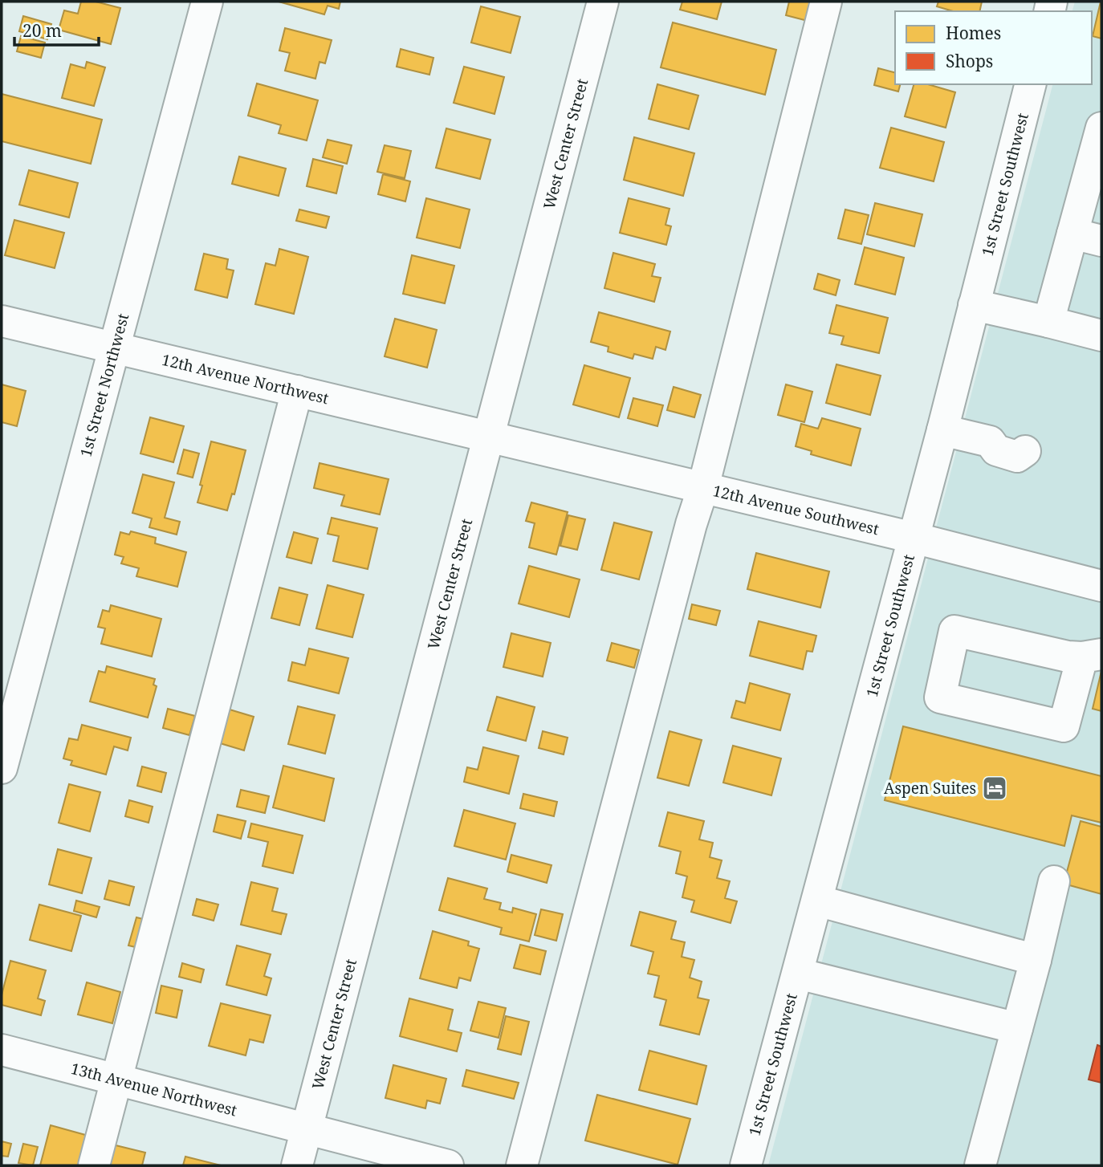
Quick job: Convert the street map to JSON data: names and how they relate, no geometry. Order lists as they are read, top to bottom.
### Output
{
  "streets": {
    "street": [
      "West Center Street",
      "1st Street Southwest",
      "12th Avenue Northwest",
      "1st Street Northwest",
      "12th Avenue Southwest",
      "13th Avenue Northwest"
    ]
  },
  "crossings": [
    ["West Center Street", "12th Avenue Northwest"],
    ["West Center Street", "12th Avenue Southwest"],
    ["West Center Street", "13th Avenue Northwest"],
    ["1st Street Southwest", "12th Avenue Southwest"],
    ["12th Avenue Northwest", "1st Street Northwest"],
    ["12th Avenue Northwest", "12th Avenue Southwest"]
  ],
  "places": {
    "hotel": ["Aspen Suites"]
  },
  "legend": ["Homes", "Shops"],
  "scale_bar": "20 m"
}
